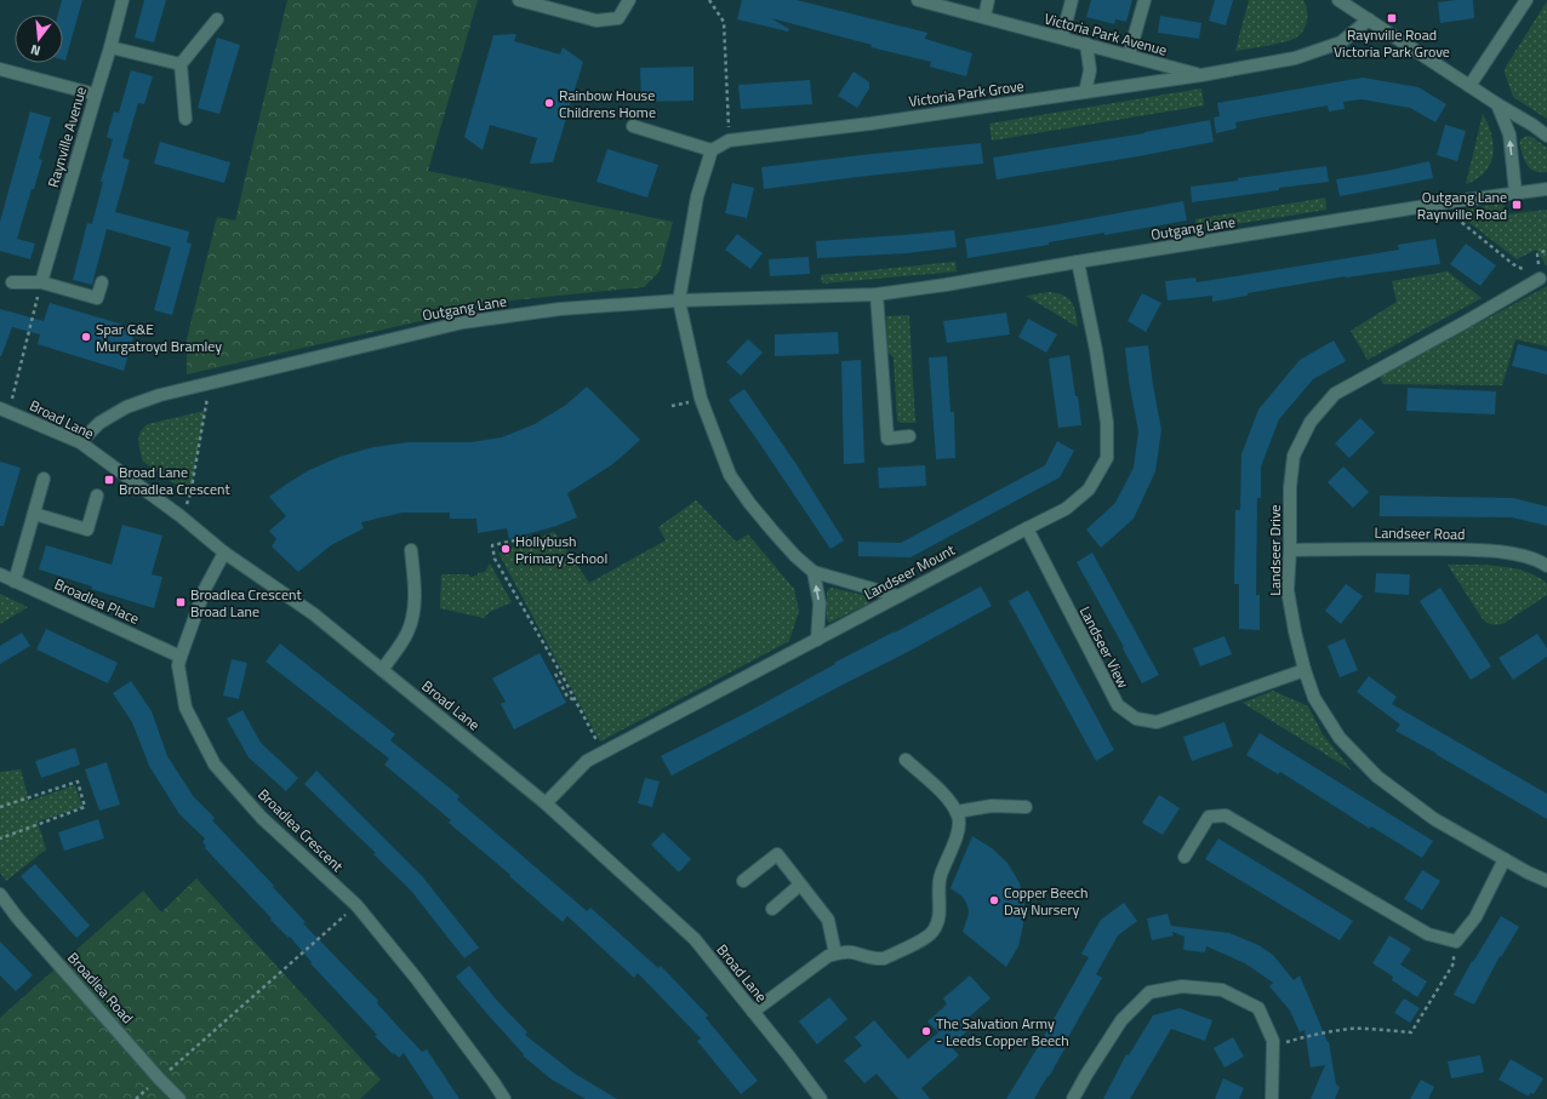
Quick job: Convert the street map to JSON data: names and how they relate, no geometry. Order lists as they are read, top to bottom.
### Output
{
  "streets": {
    "street": [
      "Victoria Park Avenue",
      "Victoria Park Grove",
      "Raynville Avenue",
      "Outgang Lane",
      "Broad Lane",
      "Landseer Road",
      "Landseer Drive",
      "Landseer Mount",
      "Broadlea Place",
      "Landseer View",
      "Broadlea Crescent",
      "Broadlea Road"
    ]
  },
  "crossings": [
    ["Victoria Park Avenue", "Victoria Park Grove"],
    ["Outgang Lane", "Broad Lane"],
    ["Outgang Lane", "Landseer Mount"],
    ["Broad Lane", "Landseer Mount"],
    ["Broad Lane", "Broadlea Crescent"],
    ["Landseer Road", "Landseer Drive"],
    ["Landseer Drive", "Landseer View"],
    ["Landseer Mount", "Landseer View"],
    ["Broadlea Place", "Broadlea Crescent"]
  ],
  "places": {
    "transit": [
      "Raynville Road Victoria Park Grove",
      "Outgang Lane Raynville Road",
      "Broad Lane Broadlea Crescent",
      "Broadlea Crescent Broad Lane"
    ],
    "other": [
      "Rainbow House Childrens Home",
      "Spar G&E Murgatroyd Bramley",
      "Hollybush Primary School",
      "Copper Beech Day Nursery",
      "The Salvation Army - Leeds Copper Beech"
    ]
  },
  "north": "bottom"
}
